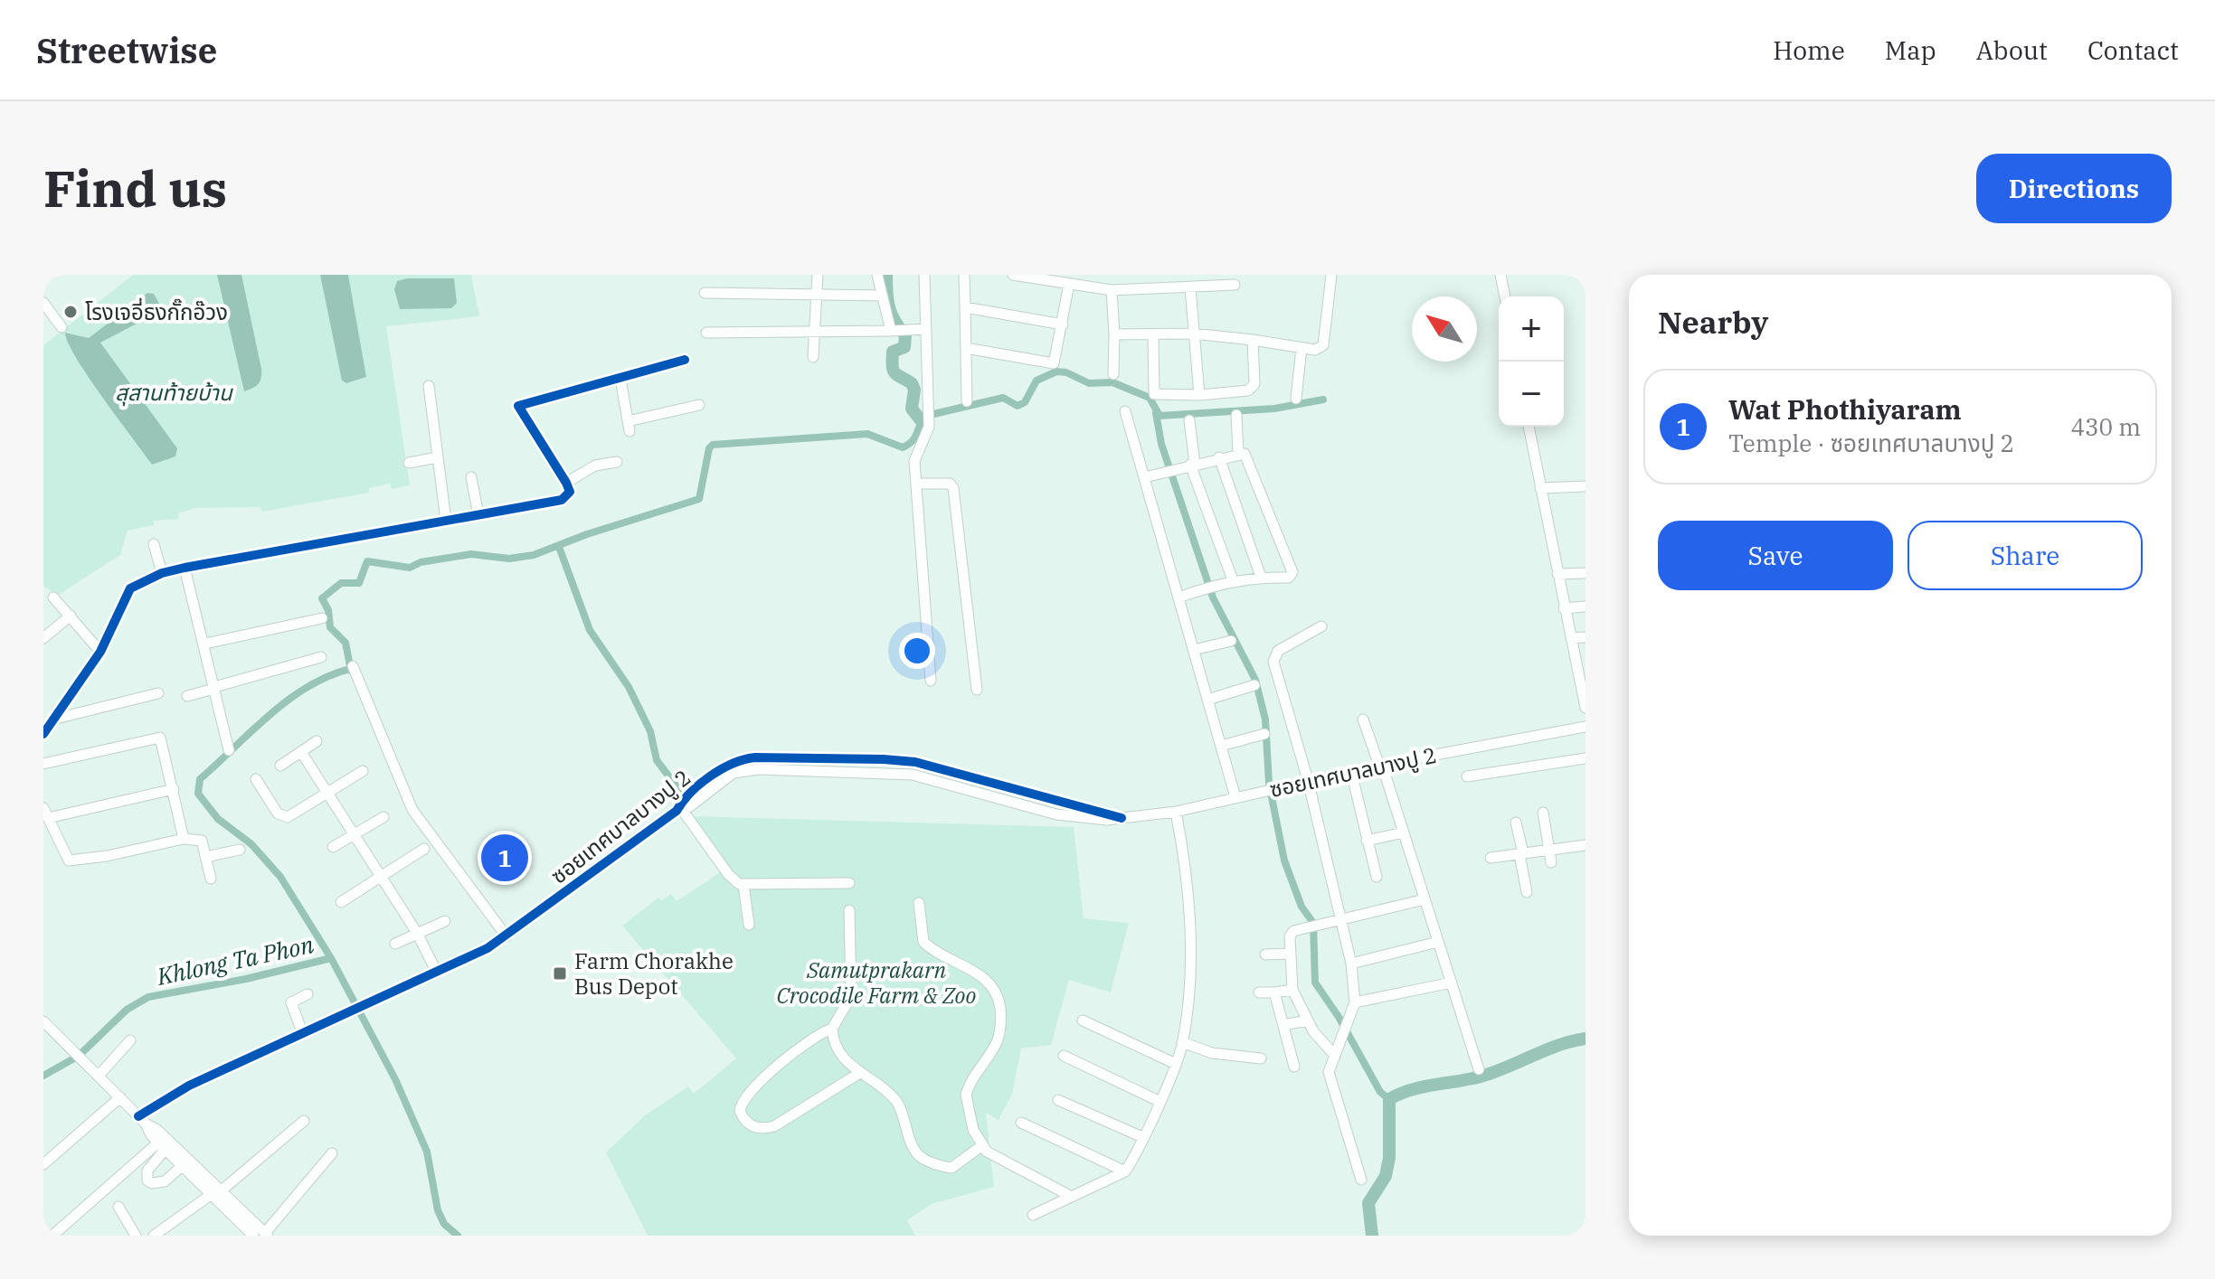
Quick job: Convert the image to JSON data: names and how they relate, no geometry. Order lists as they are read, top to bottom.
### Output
{
  "streets": {
    "street": ["ซอยเทศบาลบางปู 2"]
  },
  "water": ["Khlong Ta Phon"],
  "parks": ["สุสานท้ายบ้าน", "Samutprakarn Crocodile Farm & Zoo"],
  "places": {
    "other": ["โรงเจอี่ธงกั๊กอ๊วง"],
    "transit": ["Farm Chorakhe Bus Depot"]
  },
  "north": "top left",
  "page": {
    "header": "Streetwise",
    "nav": [
      "Home",
      "Map",
      "About",
      "Contact"
    ],
    "buttons": [
      "Directions",
      ["Save", "Share"]
    ],
    "title": "Find us",
    "heading": "Nearby",
    "map_buttons": ["+", "−"],
    "list": [
      {
        "mark": "1",
        "name": "Wat Phothiyaram",
        "note": "Temple · ซอยเทศบาลบางปู 2",
        "value": "430 m"
      }
    ],
    "pins": "1"
  }
}
